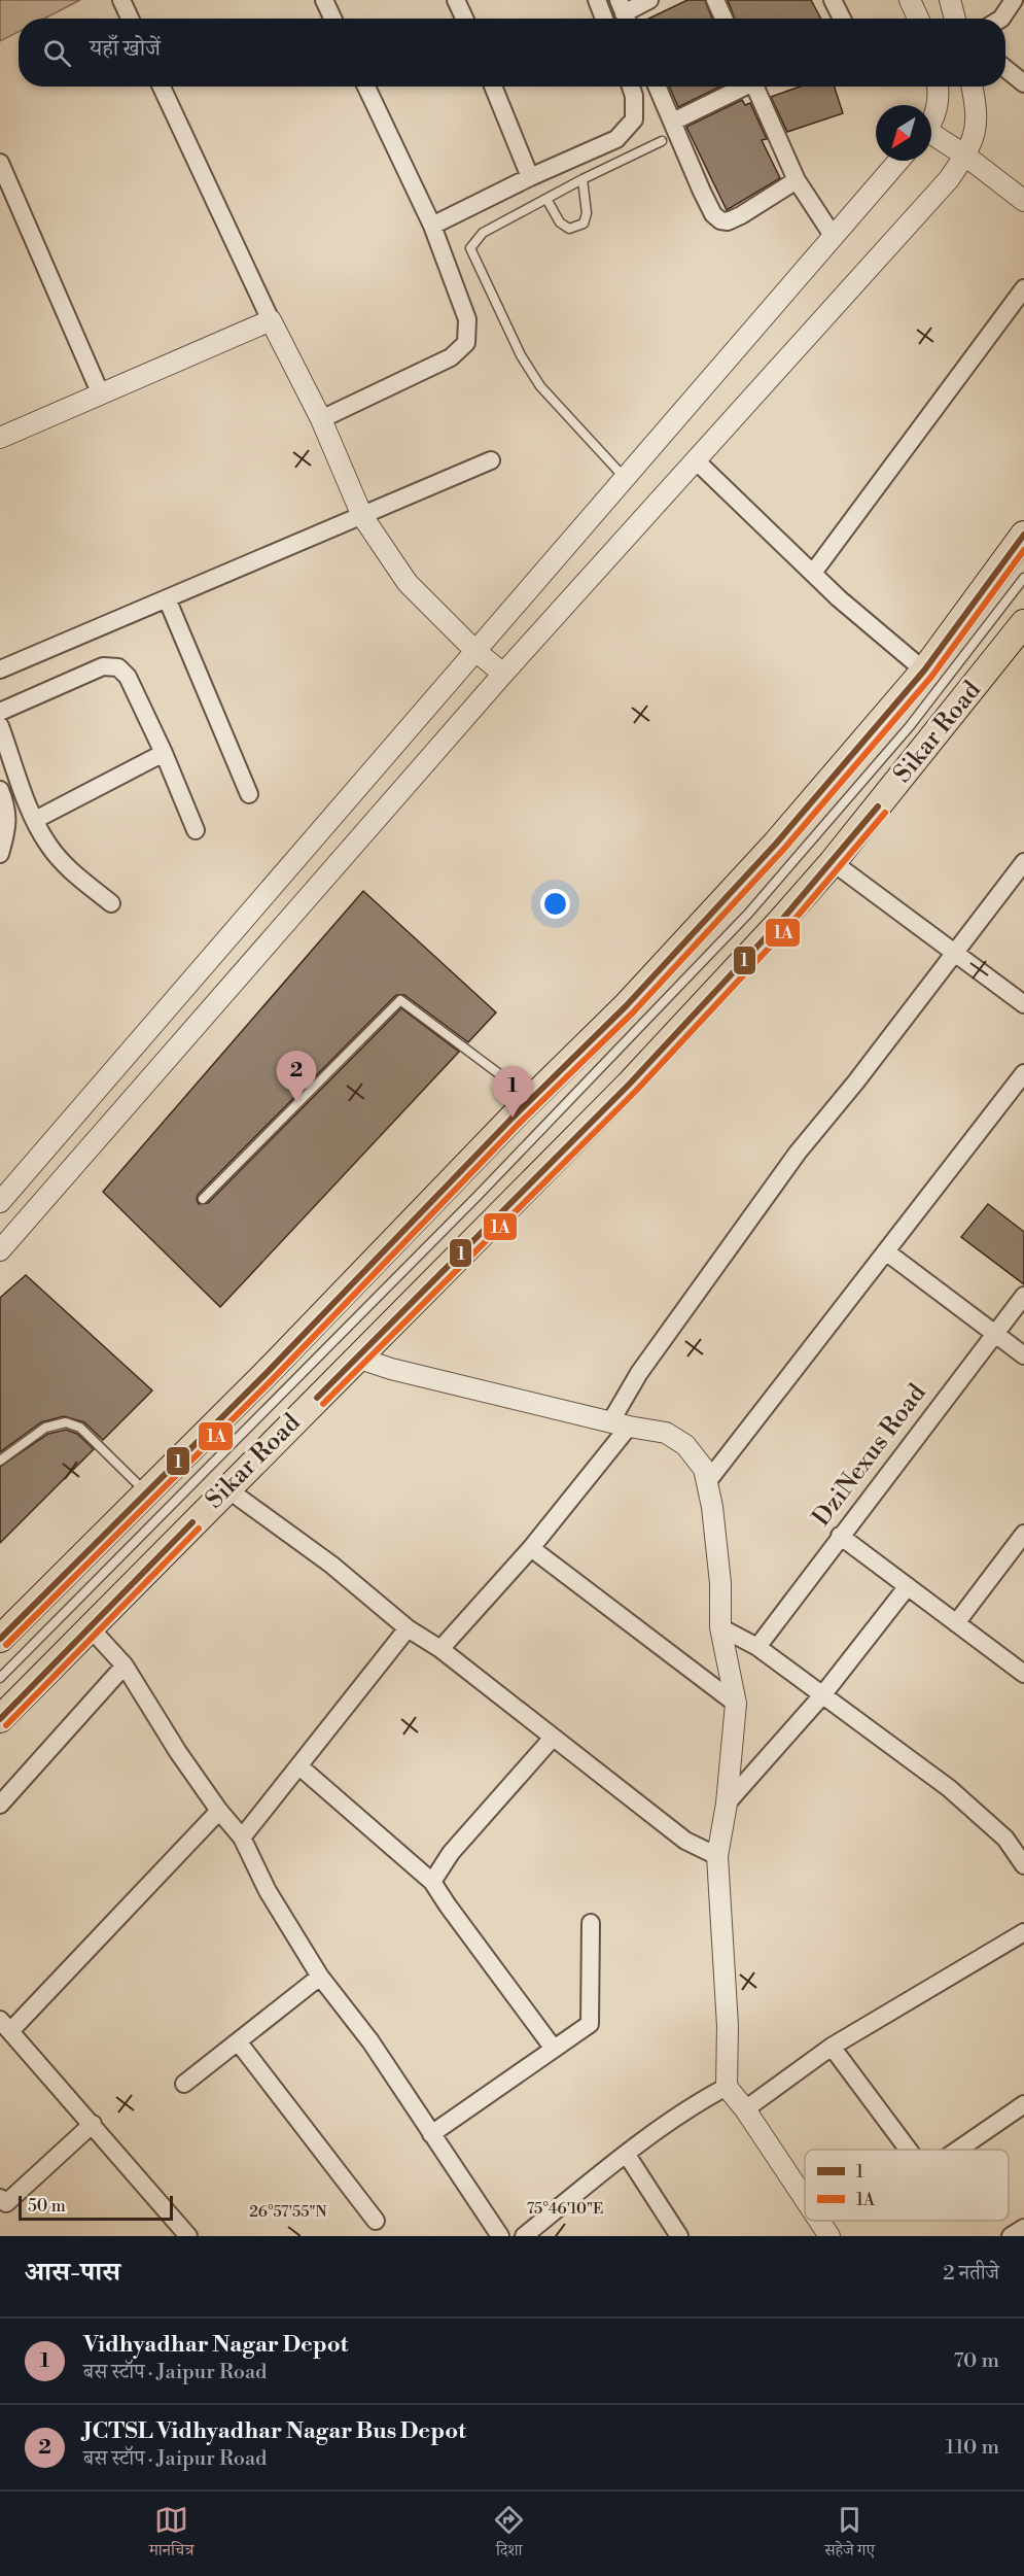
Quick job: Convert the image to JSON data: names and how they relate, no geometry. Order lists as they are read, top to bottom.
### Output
{
  "streets": {
    "main road": ["Sikar Road"],
    "street": ["DziNexus Road"]
  },
  "lines": ["transit line 1", "transit line 1A"],
  "legend": ["1", "1A"],
  "scale_bar": "50 m",
  "north": "bottom left",
  "page": {
    "search": "यहाँ खोजें",
    "pins": ["2", "1"],
    "scale": "50 m",
    "heading": ["आस-पास", "2 नतीजे"],
    "list": [
      {
        "mark": "1",
        "name": "Vidhyadhar Nagar Depot",
        "note": "बस स्टॉप · Jaipur Road",
        "value": "70 m"
      },
      {
        "mark": "2",
        "name": "JCTSL Vidhyadhar Nagar Bus Depot",
        "note": "बस स्टॉप · Jaipur Road",
        "value": "110 m"
      }
    ],
    "nav": ["मानचित्र", "दिशा", "सहेजे गए"]
  },
  "coordinates": ["75°46'10\"E", "26°57'55\"N"]
}
